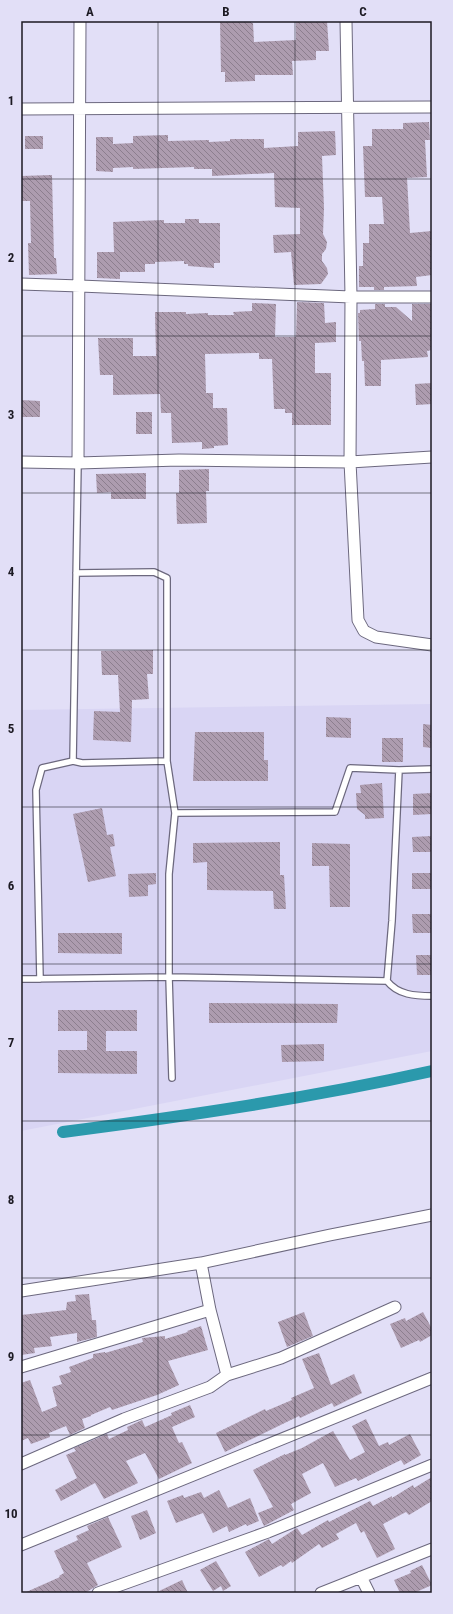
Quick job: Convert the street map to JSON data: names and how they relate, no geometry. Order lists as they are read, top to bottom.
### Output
{
  "grid": {
    "columns": ["A", "B", "C"],
    "rows": [
      "1",
      "2",
      "3",
      "4",
      "5",
      "6",
      "7",
      "8",
      "9",
      "10"
    ]
  }
}
